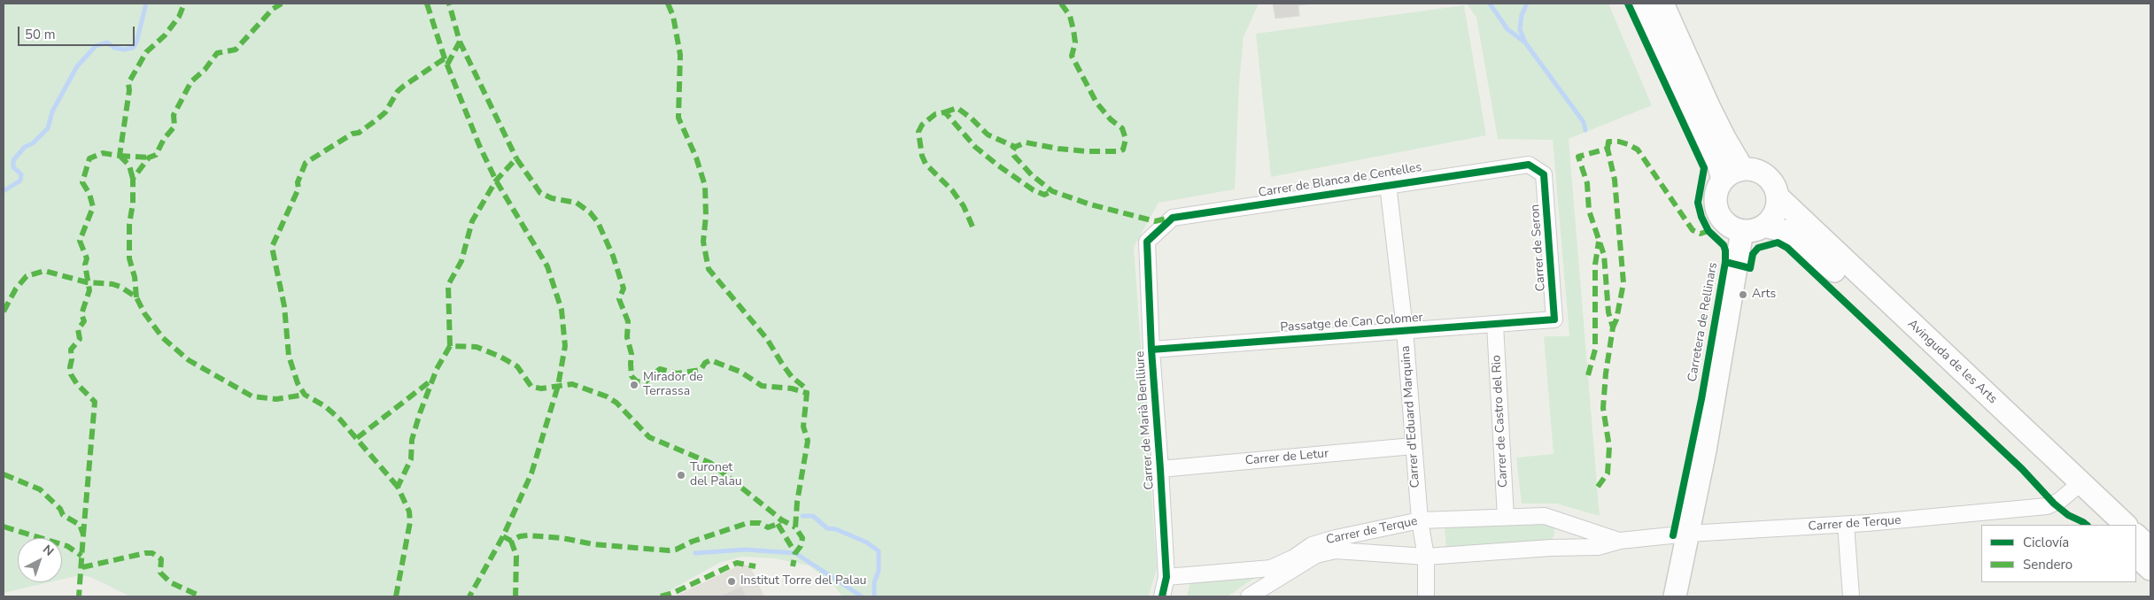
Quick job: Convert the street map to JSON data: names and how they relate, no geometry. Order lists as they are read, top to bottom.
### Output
{
  "streets": {
    "main road": ["Carretera de Rellinars", "Avinguda de les Arts"],
    "street": [
      "Carrer de Blanca de Centelles",
      "Carrer de Seron",
      "Passatge de Can Colomer",
      "Carrer d'Eduard Marquina",
      "Carrer de Marià Benlliure",
      "Carrer de Castro del Rio",
      "Carrer de Letur",
      "Carrer de Terque"
    ]
  },
  "crossings": [
    ["Carrer de Blanca de Centelles", "Carrer de Seron"],
    ["Carrer de Blanca de Centelles", "Carrer d'Eduard Marquina"],
    ["Carrer de Blanca de Centelles", "Carrer de Marià Benlliure"],
    ["Carrer de Seron", "Passatge de Can Colomer"],
    ["Carretera de Rellinars", "Avinguda de les Arts"],
    ["Carretera de Rellinars", "Carrer de Terque"],
    ["Passatge de Can Colomer", "Carrer d'Eduard Marquina"],
    ["Passatge de Can Colomer", "Carrer de Marià Benlliure"],
    ["Passatge de Can Colomer", "Carrer de Castro del Rio"],
    ["Avinguda de les Arts", "Carrer de Terque"],
    ["Carrer d'Eduard Marquina", "Carrer de Letur"],
    ["Carrer d'Eduard Marquina", "Carrer de Terque"],
    ["Carrer de Marià Benlliure", "Carrer de Letur"],
    ["Carrer de Marià Benlliure", "Carrer de Terque"],
    ["Carrer de Castro del Rio", "Carrer de Terque"]
  ],
  "places": [
    "Arts",
    "Mirador de Terrassa",
    "Turonet del Palau",
    "Institut Torre del Palau"
  ],
  "legend": ["Ciclovía", "Sendero"],
  "scale_bar": "50 m",
  "north": "top right"
}
